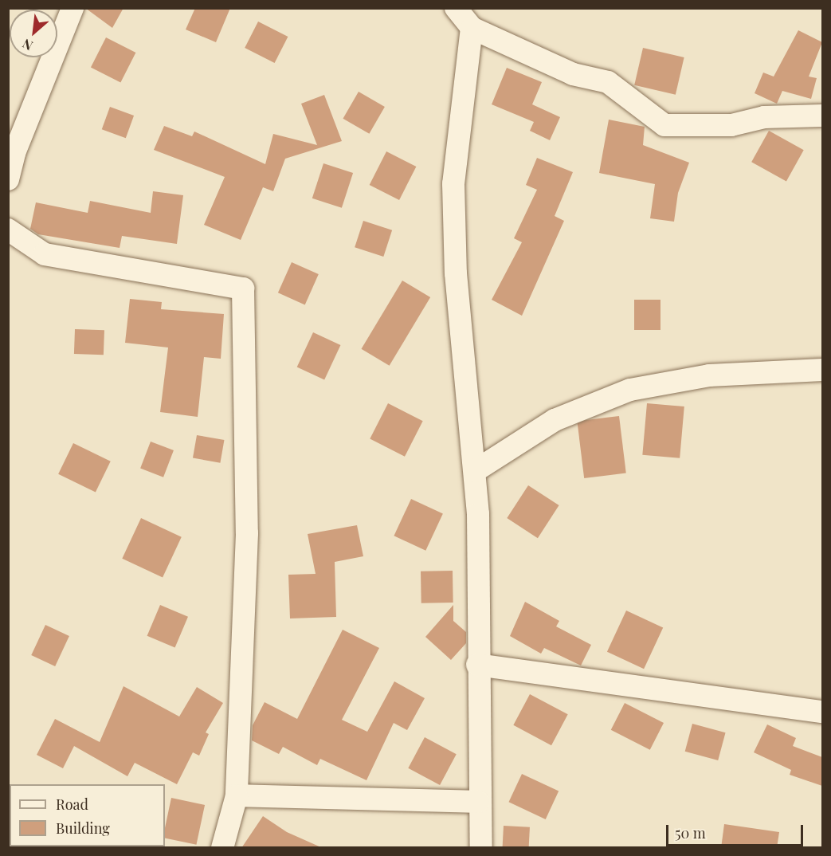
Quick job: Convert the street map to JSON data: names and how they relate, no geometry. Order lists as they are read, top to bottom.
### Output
{
  "legend": ["Road", "Building"],
  "scale_bar": "50 m",
  "north": "bottom left"
}
